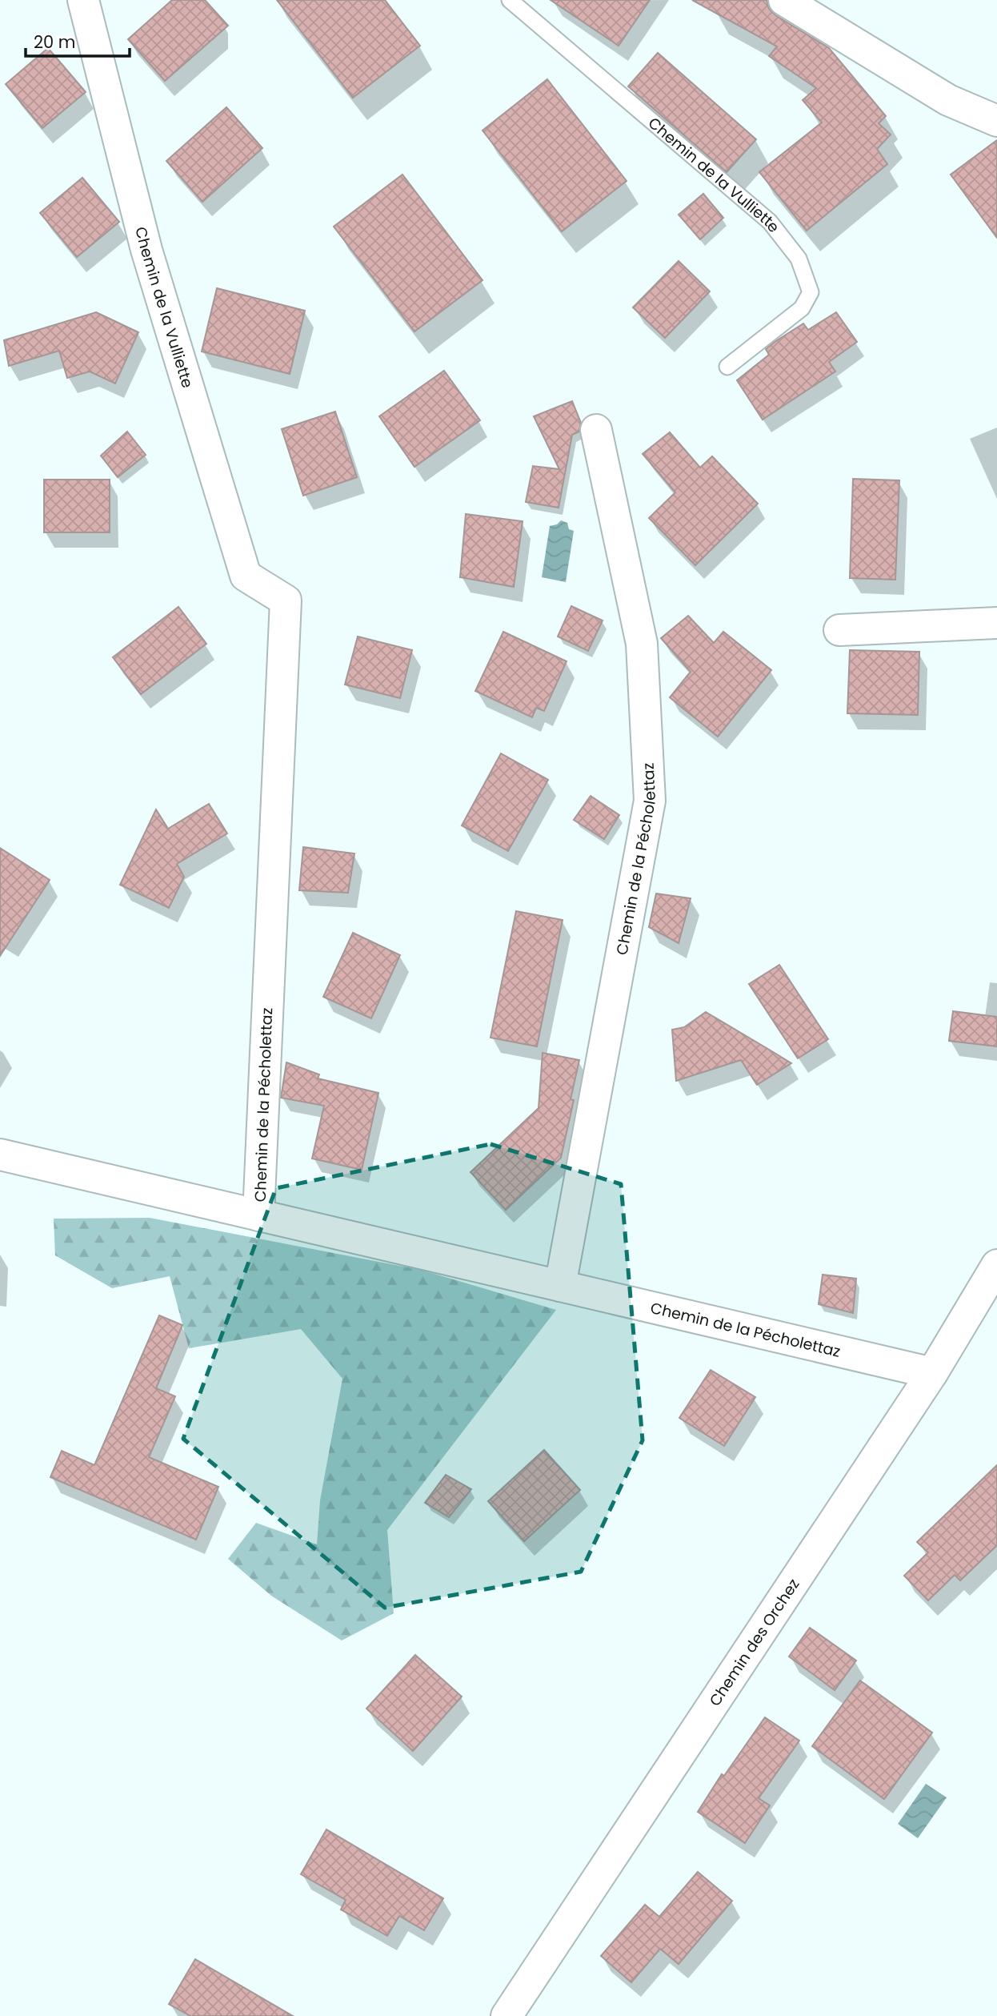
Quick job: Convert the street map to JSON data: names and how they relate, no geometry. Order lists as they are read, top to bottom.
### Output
{
  "streets": {
    "street": ["Chemin de la Vulliette", "Chemin de la Pécholettaz", "Chemin des Orchez"]
  },
  "crossings": [
    ["Chemin de la Vulliette", "Chemin de la Pécholettaz"],
    ["Chemin de la Pécholettaz", "Chemin des Orchez"]
  ],
  "scale_bar": "20 m"
}
